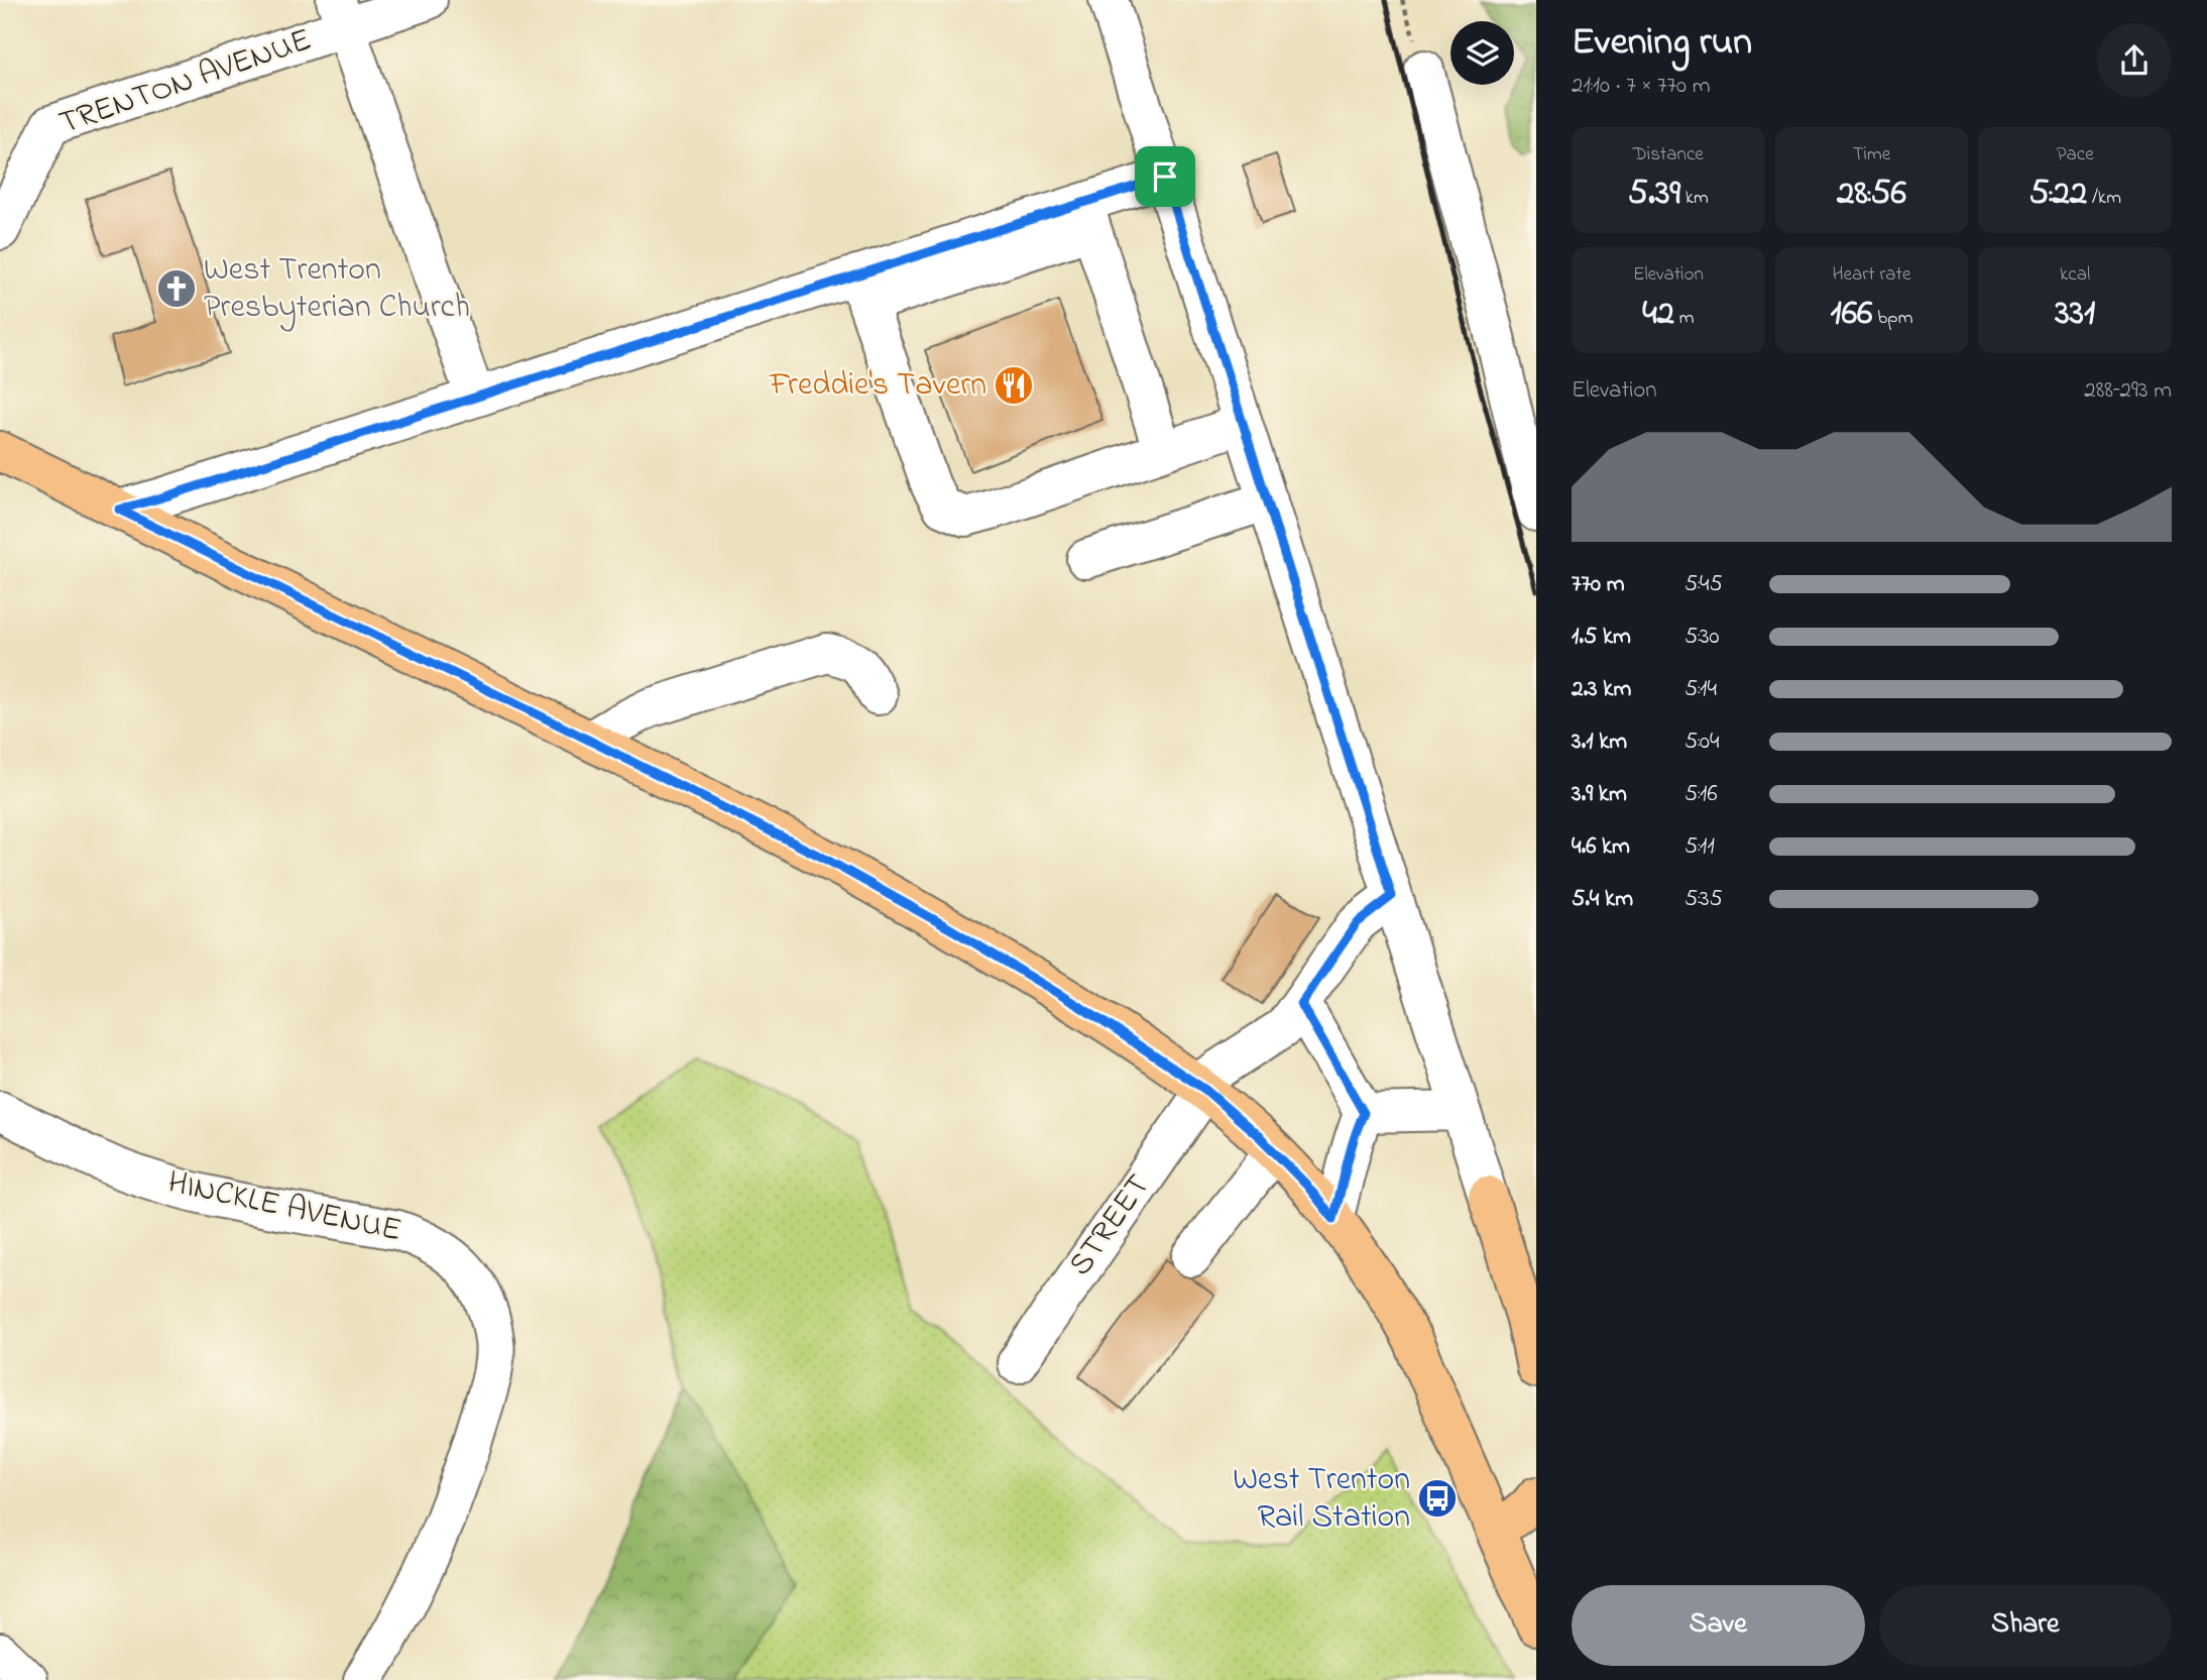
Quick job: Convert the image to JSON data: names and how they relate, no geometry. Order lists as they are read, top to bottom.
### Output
{
  "streets": {
    "street": ["TRENTON AVENUE", "HINCKLE AVENUE", "STREET"]
  },
  "places": {
    "church": ["West Trenton Presbyterian Church"],
    "restaurant": ["Freddie's Tavern"],
    "bus stop": ["West Trenton Rail Station"]
  },
  "page": {
    "heading": ["Evening run", "21:10 · 7 × 770 m"],
    "stats": [
      ["Distance", "5.39 km"],
      ["Time", "28:56"],
      ["Pace", "5:22 /km"],
      ["Elevation", "42 m"],
      ["Heart rate", "166 bpm"],
      ["kcal", "331"]
    ],
    "chart": ["Elevation", "288–293 m"],
    "list": [
      {
        "name": "770 m",
        "note": "5:45"
      },
      {
        "name": "1.5 km",
        "note": "5:30"
      },
      {
        "name": "2.3 km",
        "note": "5:14"
      },
      {
        "name": "3.1 km",
        "note": "5:04"
      },
      {
        "name": "3.9 km",
        "note": "5:16"
      },
      {
        "name": "4.6 km",
        "note": "5:11"
      },
      {
        "name": "5.4 km",
        "note": "5:35"
      }
    ],
    "buttons": ["Save", "Share"]
  }
}
